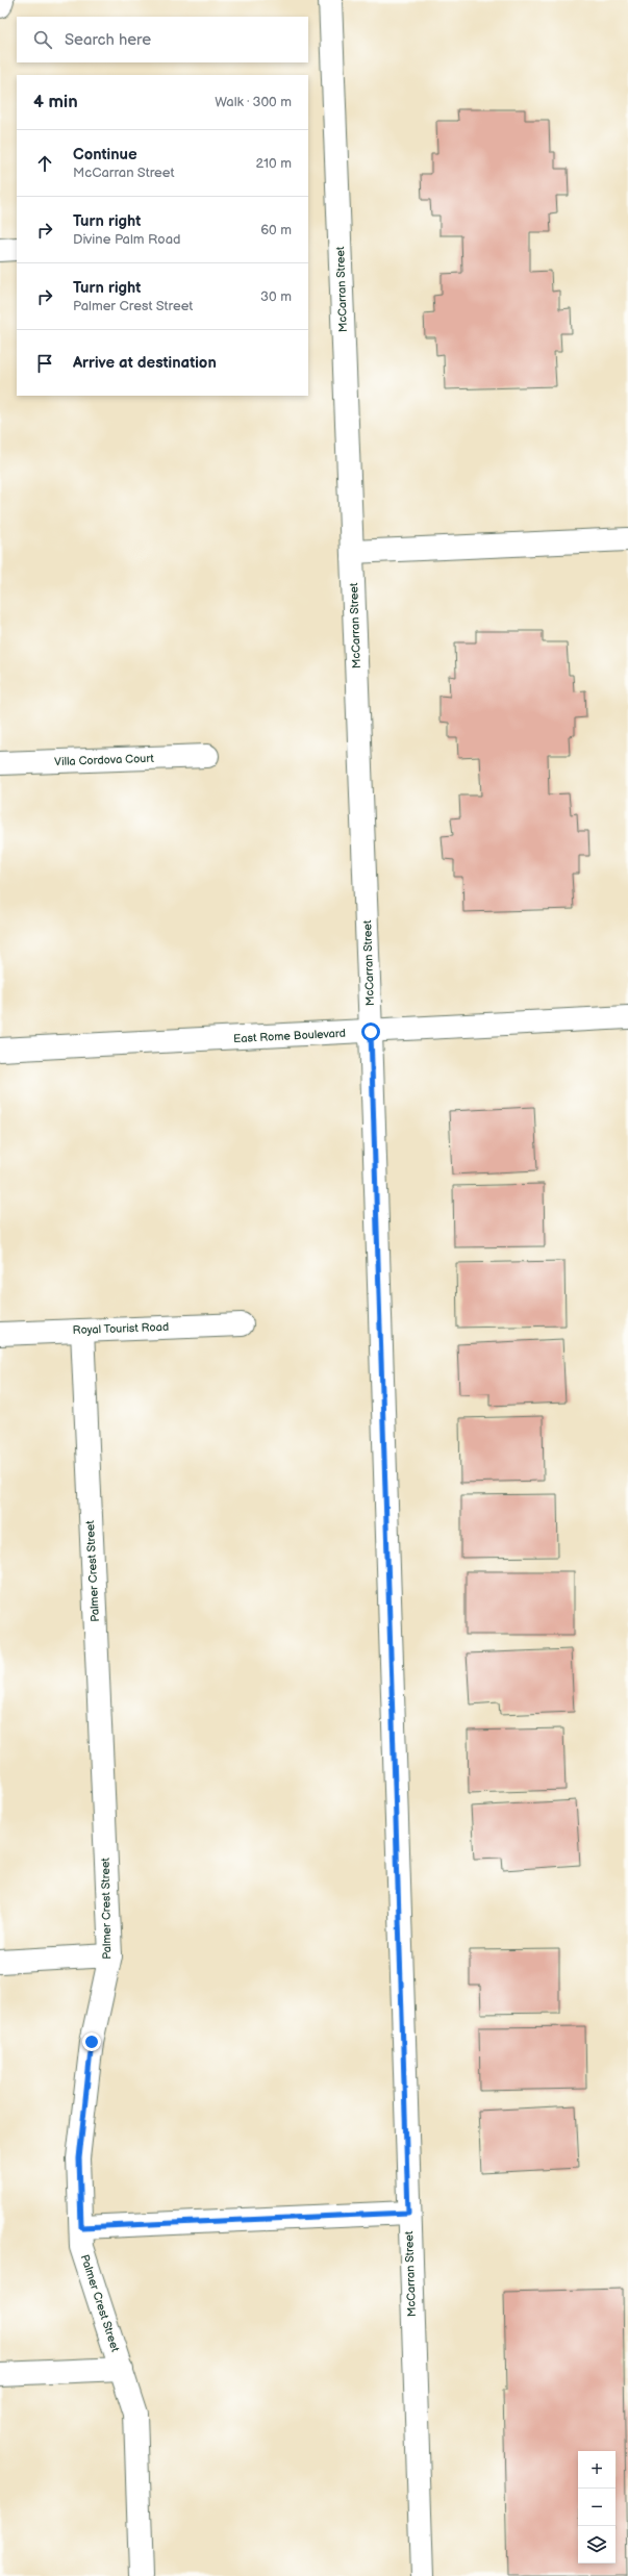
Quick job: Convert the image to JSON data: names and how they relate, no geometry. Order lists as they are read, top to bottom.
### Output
{
  "streets": {
    "street": [
      "McCarran Street",
      "Villa Cordova Court",
      "East Rome Boulevard",
      "Royal Tourist Road",
      "Palmer Crest Street"
    ]
  },
  "crossings": [
    ["McCarran Street", "East Rome Boulevard"],
    ["Royal Tourist Road", "Palmer Crest Street"]
  ],
  "page": {
    "search": "Search here",
    "heading": ["4 min", "Walk · 300 m"],
    "list": [
      ["Continue", "McCarran Street", "210 m"],
      ["Turn right", "Divine Palm Road", "60 m"],
      ["Turn right", "Palmer Crest Street", "30 m"],
      "Arrive at destination"
    ],
    "map_buttons": ["+", "−"]
  }
}
